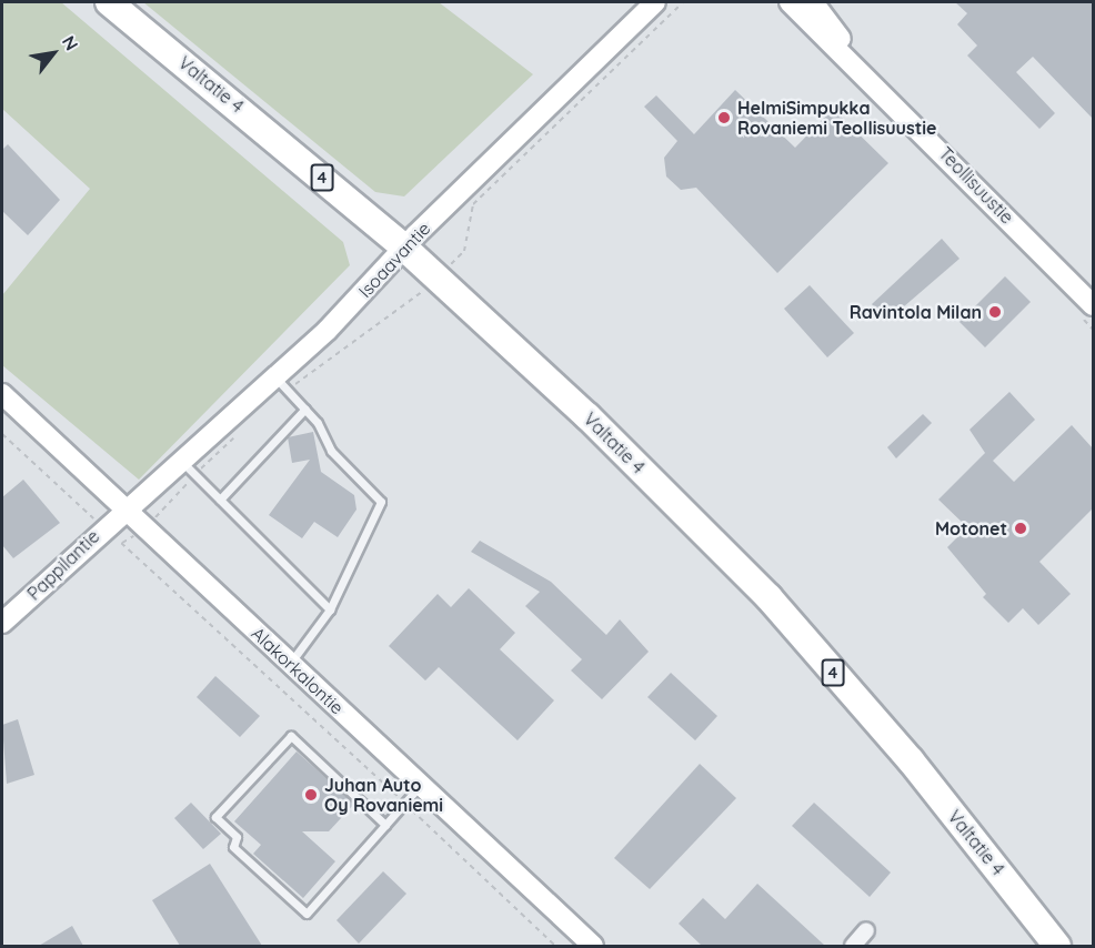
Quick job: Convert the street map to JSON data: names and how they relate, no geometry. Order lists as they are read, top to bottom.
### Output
{
  "streets": {
    "highway": ["Valtatie 4", "4"],
    "street": [
      "Teollisuustie",
      "Isoaavantie",
      "Pappilantie",
      "Alakorkalontie"
    ]
  },
  "crossings": [
    ["Valtatie 4", "Isoaavantie"],
    ["Isoaavantie", "Pappilantie"],
    ["Isoaavantie", "Alakorkalontie"],
    ["Pappilantie", "Alakorkalontie"]
  ],
  "places": [
    "HelmiSimpukka Rovaniemi Teollisuustie",
    "Ravintola Milan",
    "Motonet",
    "Juhan Auto Oy Rovaniemi"
  ],
  "north": "top right"
}
